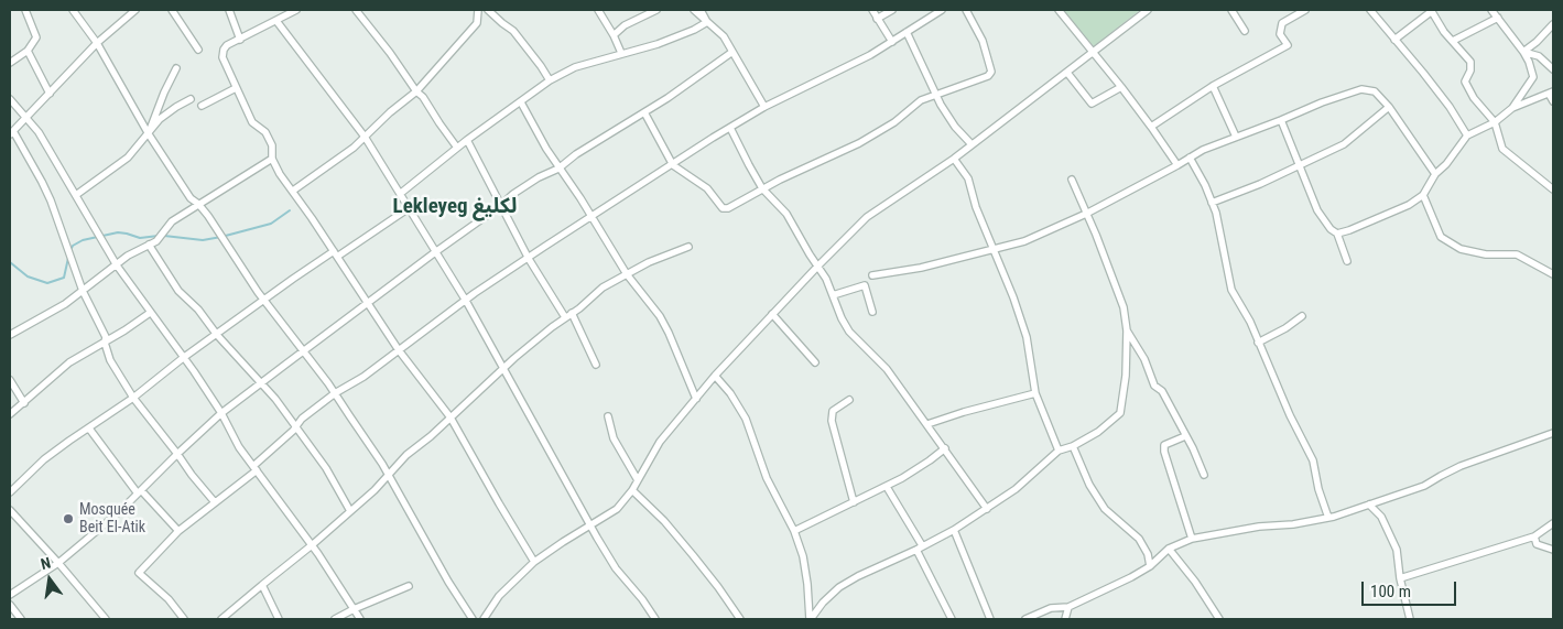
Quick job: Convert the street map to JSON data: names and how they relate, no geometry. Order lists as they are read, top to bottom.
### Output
{
  "districts": ["Lekleyeg لكليغ"],
  "places": ["Mosquée Beit El-Atik"],
  "scale_bar": "100 m",
  "north": "top"
}
